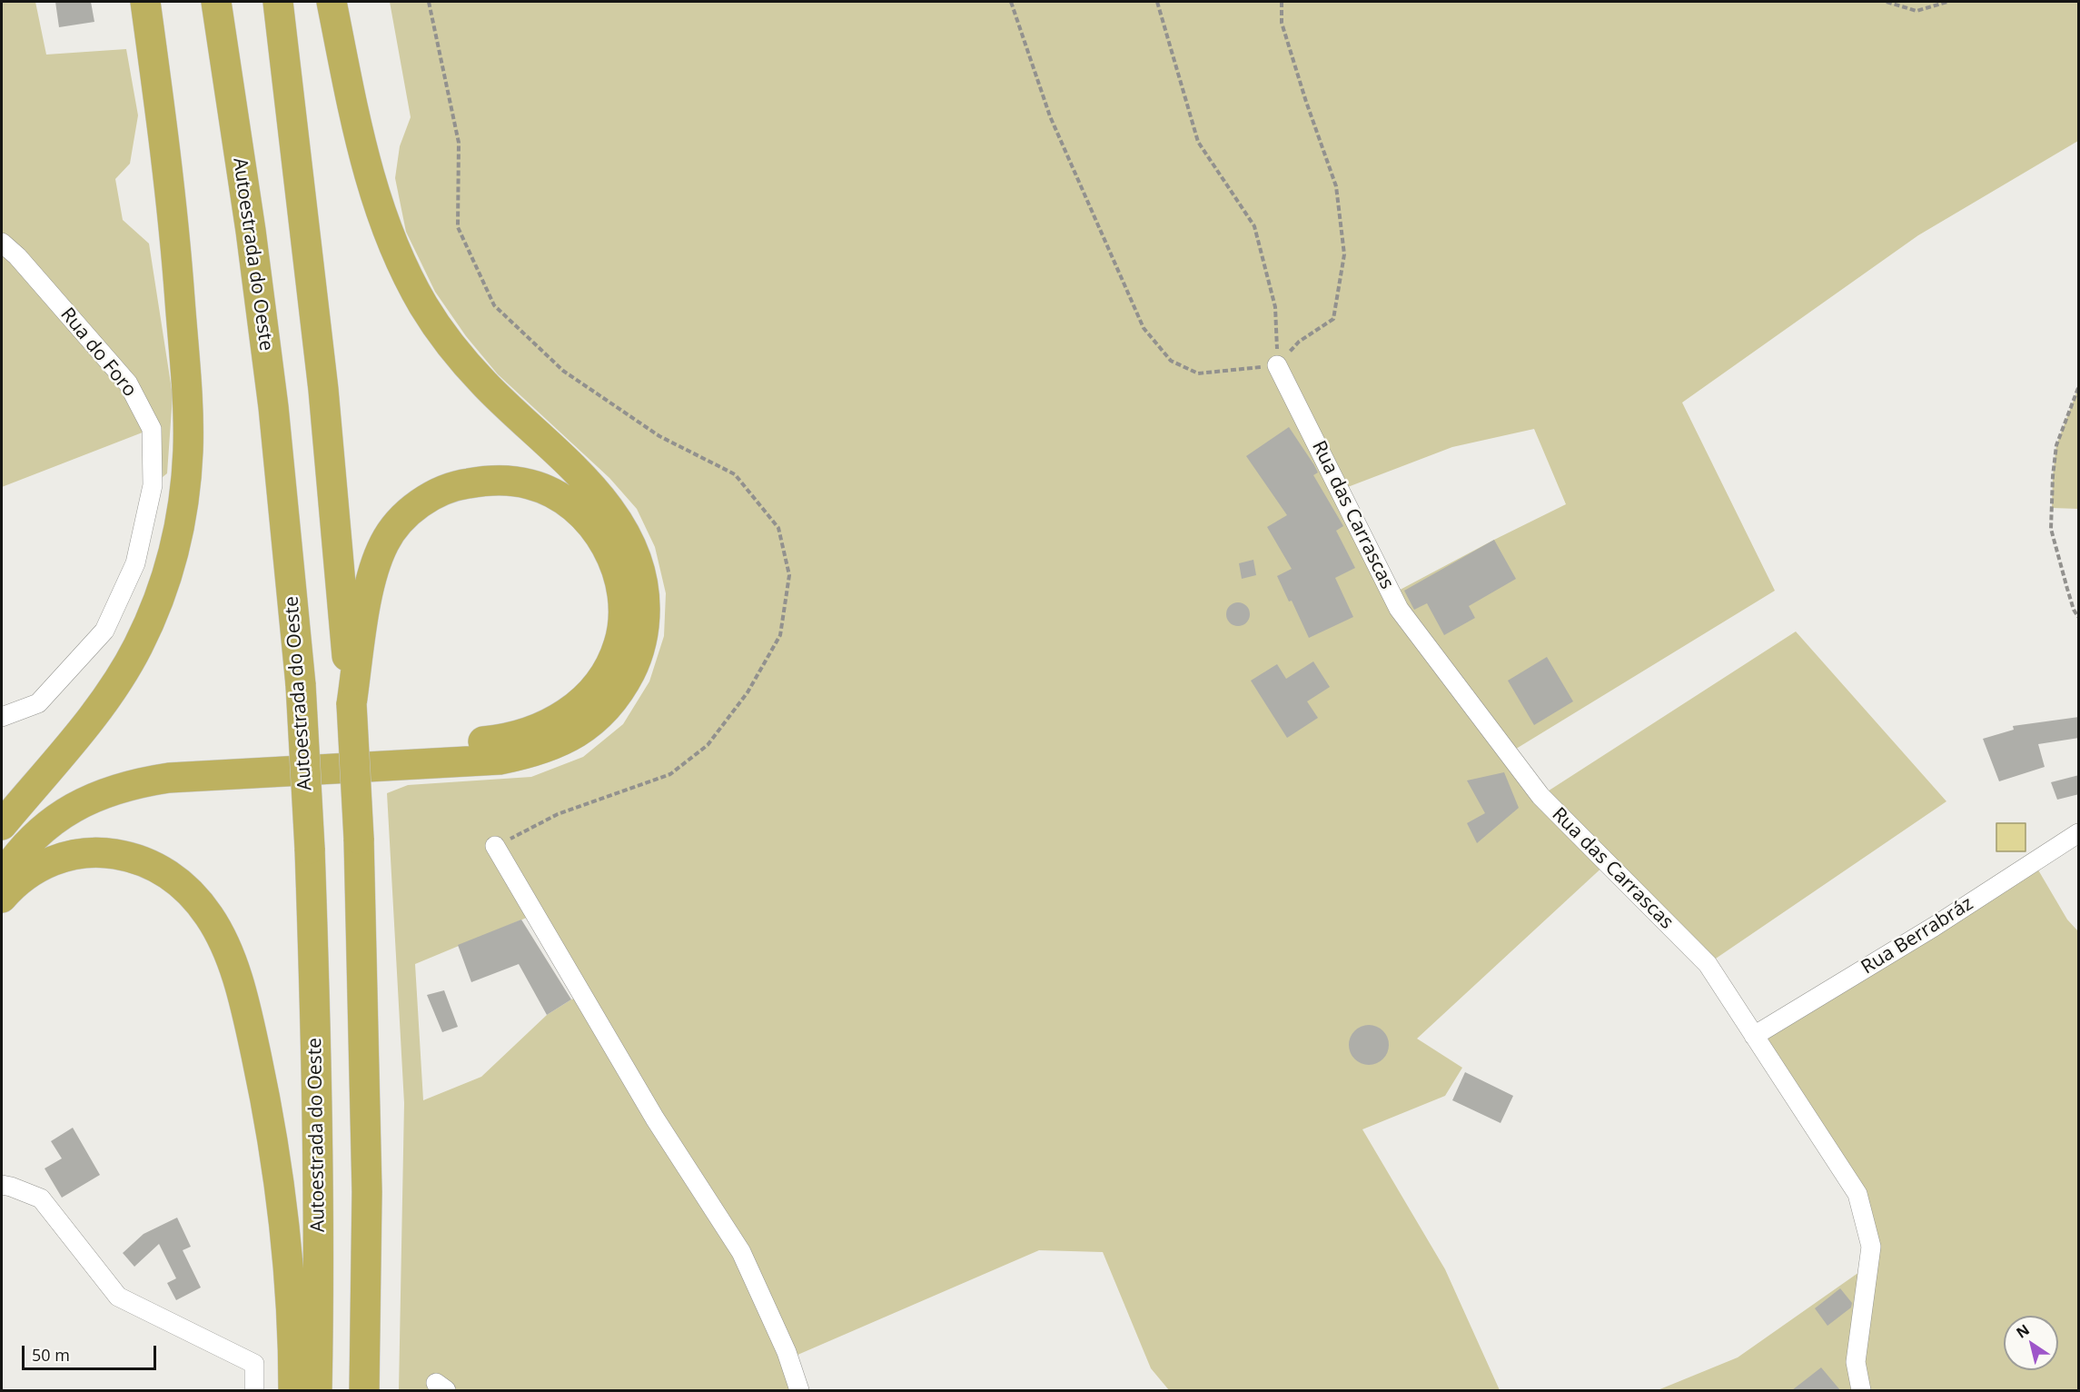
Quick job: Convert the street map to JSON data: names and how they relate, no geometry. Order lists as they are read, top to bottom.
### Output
{
  "streets": {
    "highway": ["Autoestrada do Oeste"],
    "street": ["Rua do Foro", "Rua das Carrascas", "Rua Berrabráz"]
  },
  "crossings": [
    ["Rua das Carrascas", "Rua Berrabráz"]
  ],
  "scale_bar": "50 m",
  "north": "top left"
}
